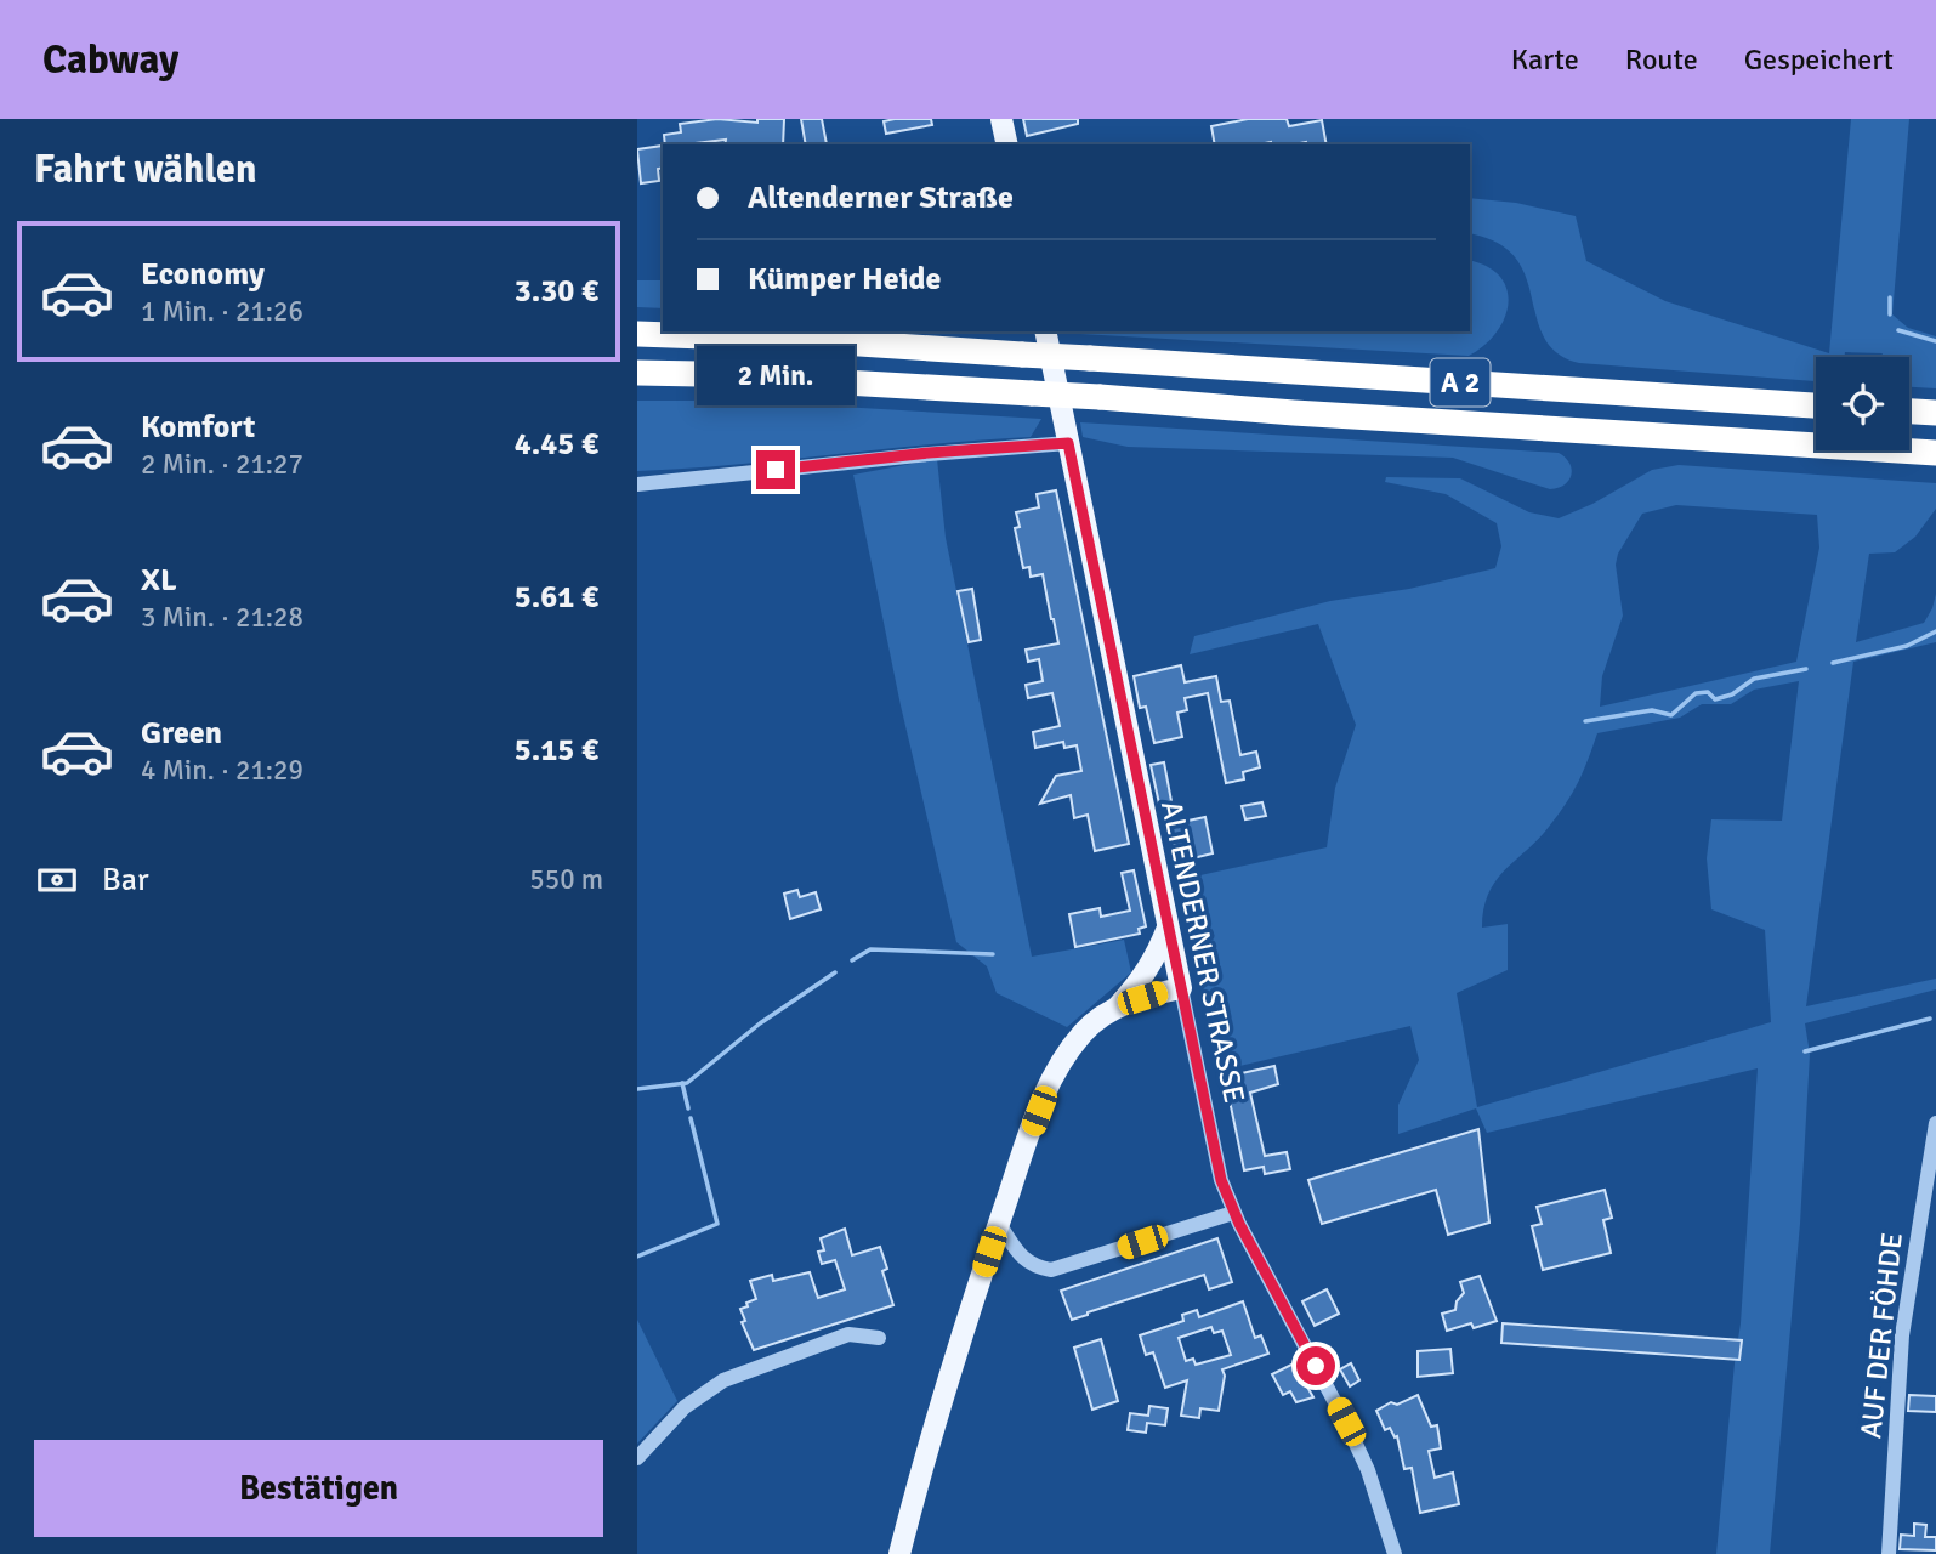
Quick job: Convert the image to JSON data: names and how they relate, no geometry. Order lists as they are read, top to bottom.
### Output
{
  "streets": {
    "highway": ["A 2"],
    "main road": ["ALTENDERNER STRASSE"],
    "street": ["AUF DER FÖHDE"]
  },
  "page": {
    "header": "Cabway",
    "nav": ["Karte", "Route", "Gespeichert"],
    "heading": "Fahrt wählen",
    "banner": ["Altenderner Straße", "Kümper Heide"],
    "list": [
      {
        "name": "Economy",
        "note": "1 Min. · 21:26",
        "value": "3.30 €"
      },
      {
        "name": "Komfort",
        "note": "2 Min. · 21:27",
        "value": "4.45 €"
      },
      {
        "name": "XL",
        "note": "3 Min. · 21:28",
        "value": "5.61 €"
      },
      {
        "name": "Green",
        "note": "4 Min. · 21:29",
        "value": "5.15 €"
      }
    ],
    "bubble": "2 Min.",
    "pay": ["Bar", "550 m"],
    "buttons": "Bestätigen"
  }
}
